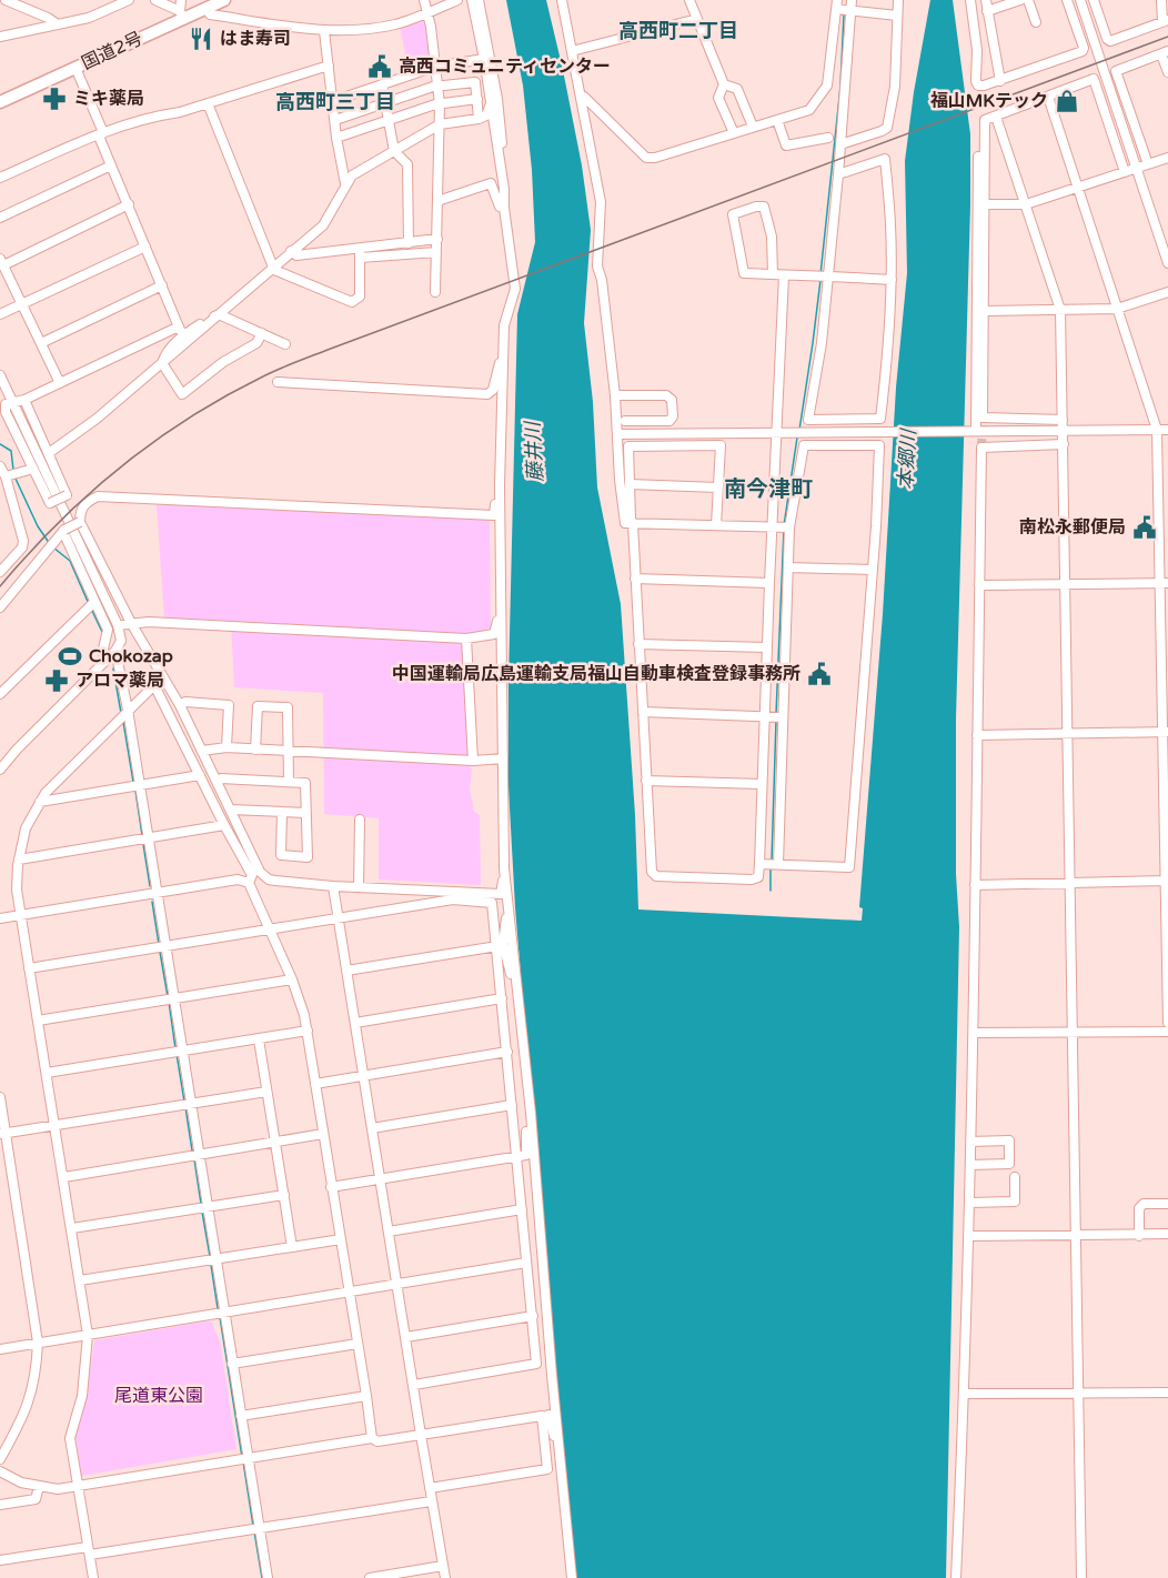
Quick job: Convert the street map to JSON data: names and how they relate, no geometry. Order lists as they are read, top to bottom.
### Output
{
  "streets": {
    "highway": ["国道2号"]
  },
  "districts": ["高西町二丁目", "高西町三丁目", "南今津町"],
  "water": ["藤井川", "本郷川"],
  "parks": ["尾道東公園"],
  "places": {
    "restaurant": ["はま寿司"],
    "public building": ["高西コミュニティセンター", "南松永郵便局", "中国運輸局広島運輸支局福山自動車検査登録事務所"],
    "pharmacy": ["ミキ薬局", "アロマ薬局"],
    "shop": ["福山MKテック"],
    "sports": ["Chokozap"]
  }
}
